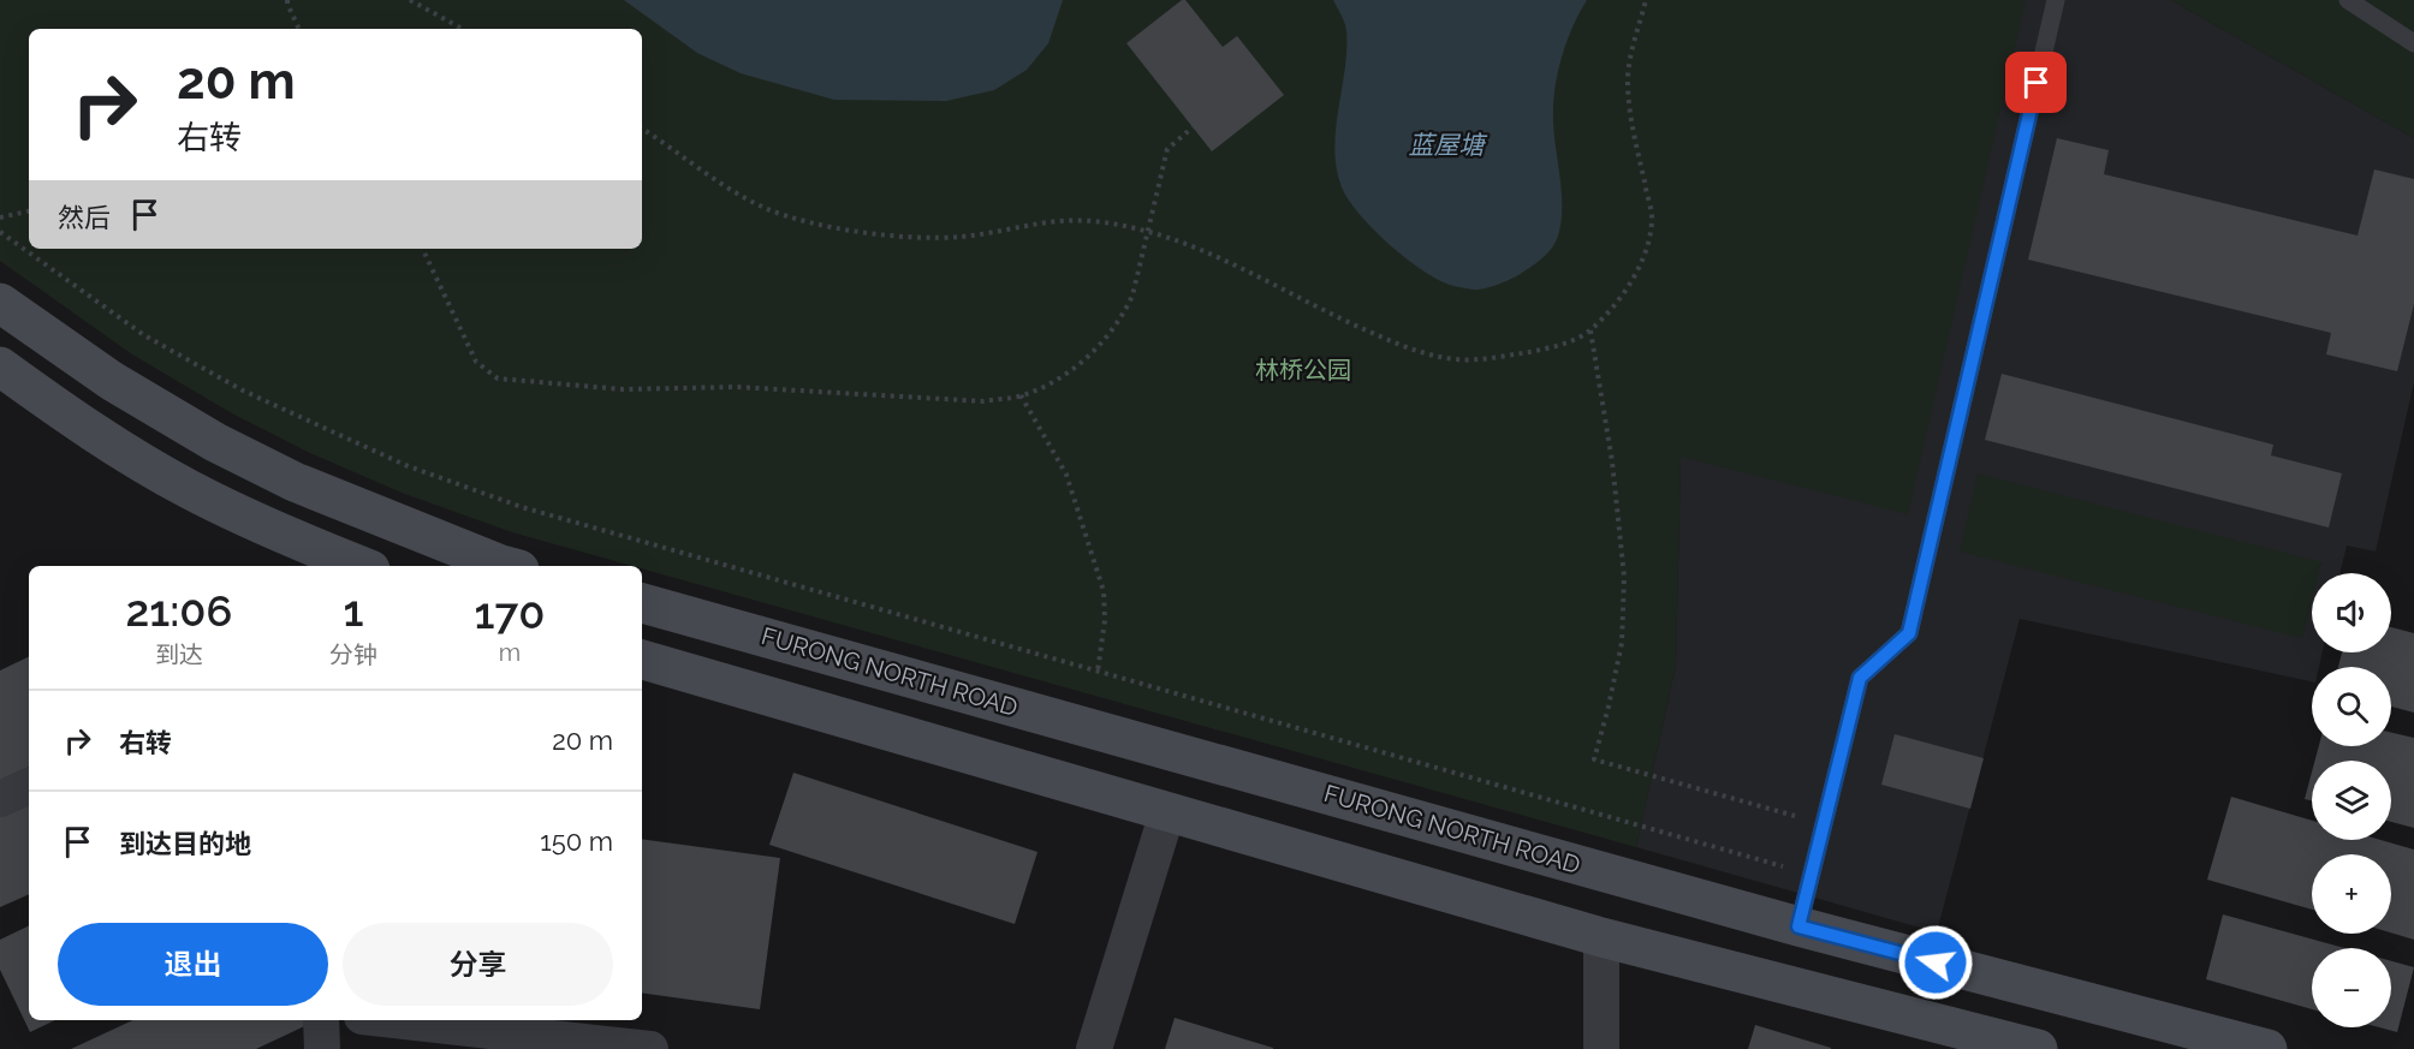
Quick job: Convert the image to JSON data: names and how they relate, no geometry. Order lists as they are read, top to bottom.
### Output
{
  "streets": {
    "main road": ["FURONG NORTH ROAD"]
  },
  "water": ["蓝屋塘"],
  "parks": ["林桥公园"],
  "page": {
    "turn": ["20 m", "右转"],
    "then": "然后",
    "eta": [
      "21:06",
      "到达",
      "1",
      "分钟",
      "170",
      "m"
    ],
    "map_buttons": ["+", "−"],
    "list": [
      {
        "name": "右转",
        "value": "20 m"
      },
      {
        "name": "到达目的地",
        "value": "150 m"
      }
    ],
    "buttons": ["退出", "分享"]
  }
}
